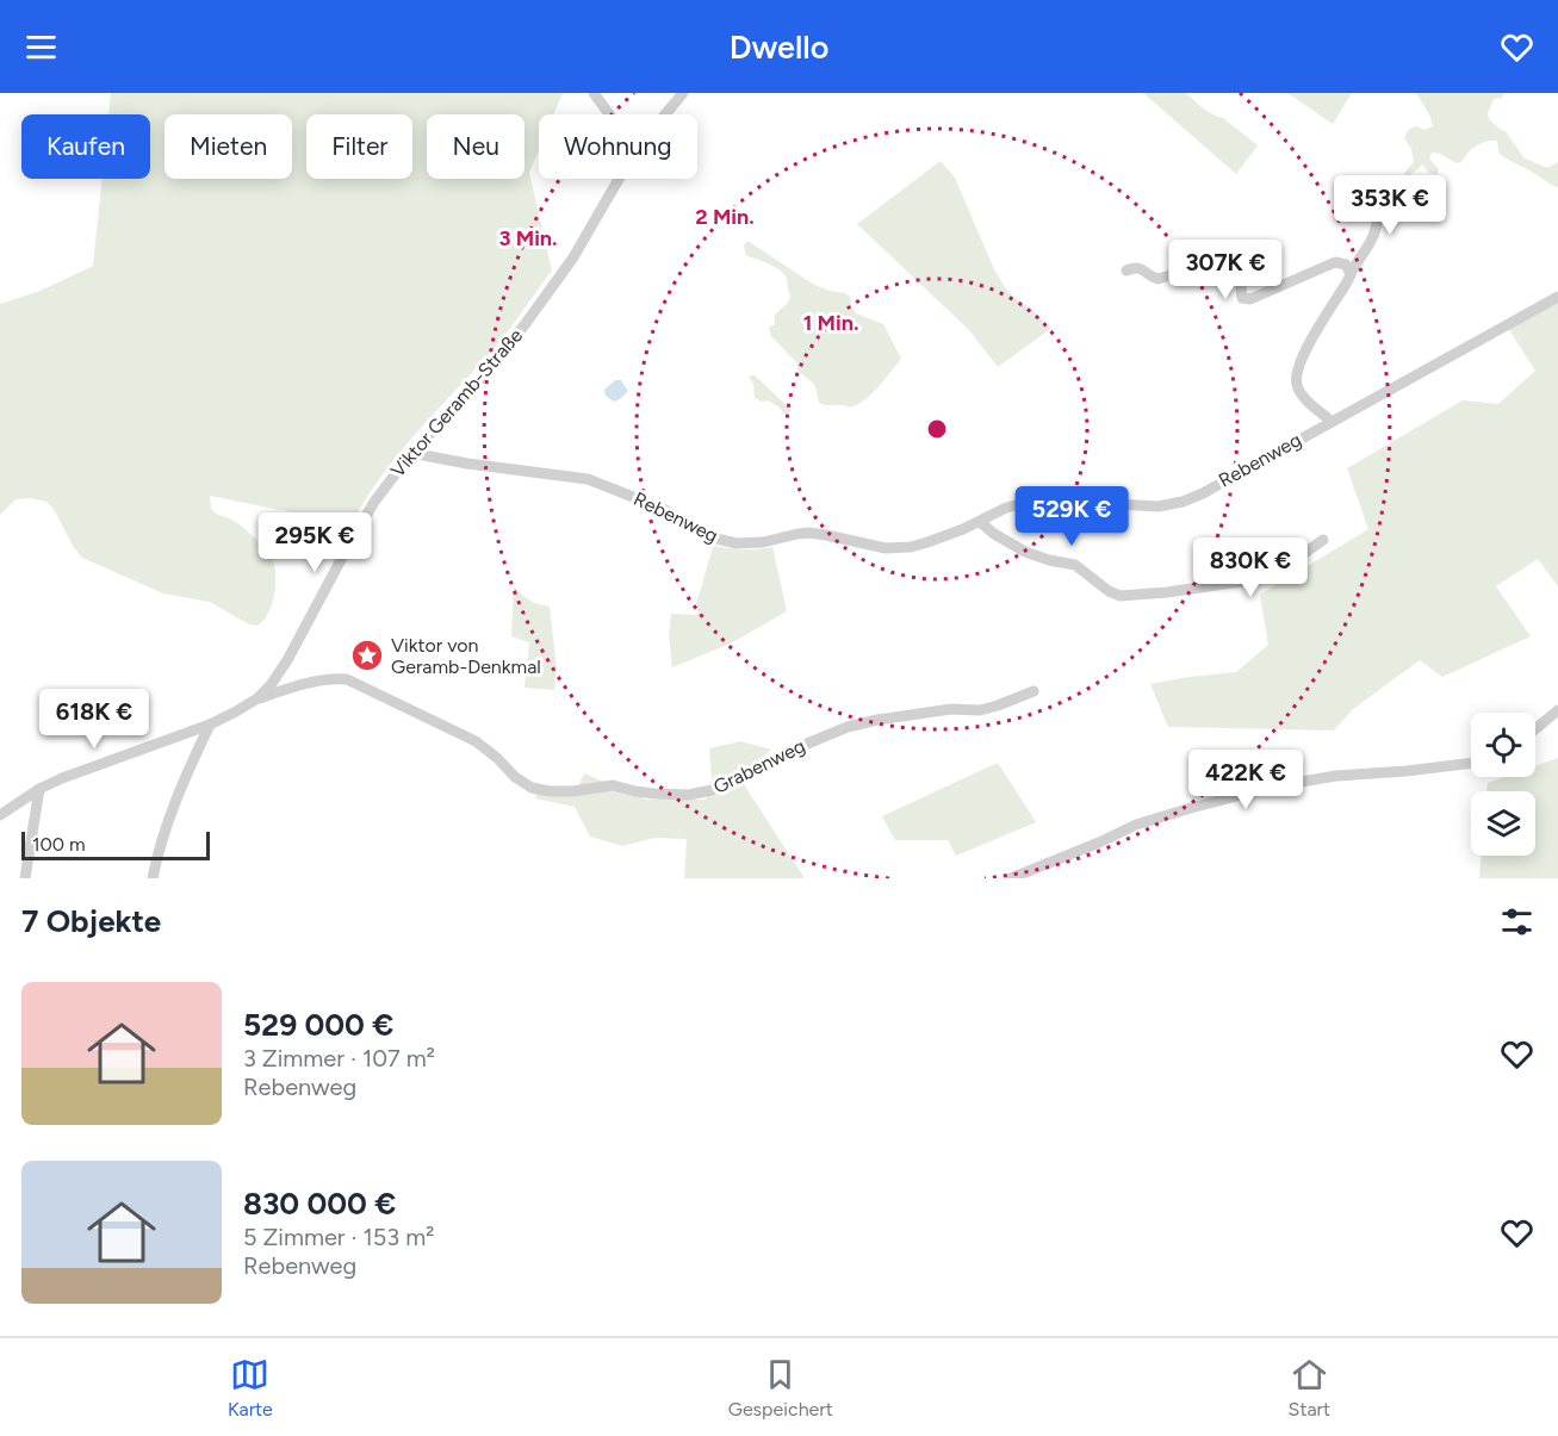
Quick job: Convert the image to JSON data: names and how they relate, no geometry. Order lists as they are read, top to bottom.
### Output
{
  "streets": {
    "street": ["Viktor Geramb-Straße", "Rebenweg", "Grabenweg"]
  },
  "crossings": [
    ["Viktor Geramb-Straße", "Rebenweg"],
    ["Viktor Geramb-Straße", "Grabenweg"]
  ],
  "places": {
    "place": ["Viktor von Geramb-Denkmal"]
  },
  "scale_bar": "100 m",
  "page": {
    "header": "Dwello",
    "chip": [
      "Kaufen",
      "Mieten",
      "Filter",
      "Neu",
      "Wohnung"
    ],
    "price": [
      "353K €",
      "307K €",
      "529K €",
      "295K €",
      "830K €",
      "618K €",
      "422K €"
    ],
    "scale": "100 m",
    "heading": "7 Objekte",
    "list": [
      {
        "name": "529 000 €",
        "note": "3 Zimmer · 107 m² · Rebenweg"
      },
      {
        "name": "830 000 €",
        "note": "5 Zimmer · 153 m² · Rebenweg"
      }
    ],
    "tabs": ["Karte", "Gespeichert", "Start"]
  },
  "rings": ["2 Min.", "3 Min.", "1 Min."]
}
